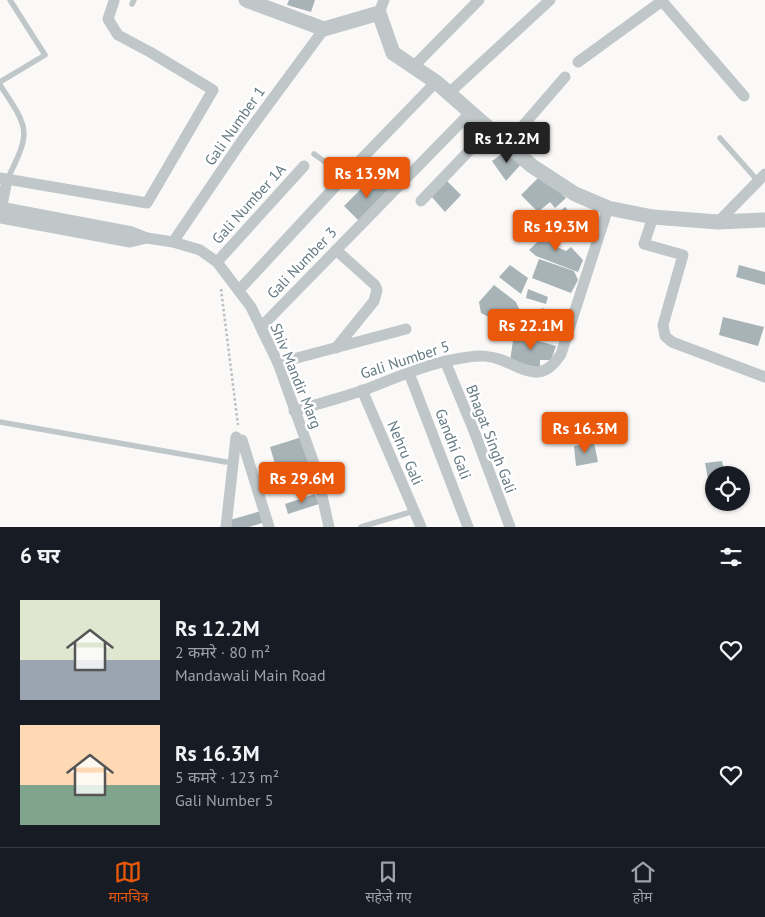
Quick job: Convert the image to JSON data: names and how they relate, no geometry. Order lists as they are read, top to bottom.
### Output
{
  "streets": {
    "street": [
      "Gali Number 1",
      "Gali Number 1A",
      "Gali Number 3",
      "Gali Number 5",
      "Shiv Mandir Marg",
      "Bhagat Singh Gali",
      "Gandhi Gali",
      "Nehru Gali"
    ]
  },
  "crossings": [
    ["Gali Number 1", "Shiv Mandir Marg"],
    ["Gali Number 1A", "Shiv Mandir Marg"],
    ["Gali Number 3", "Shiv Mandir Marg"],
    ["Gali Number 5", "Shiv Mandir Marg"],
    ["Gali Number 5", "Bhagat Singh Gali"],
    ["Gali Number 5", "Gandhi Gali"],
    ["Gali Number 5", "Nehru Gali"]
  ],
  "page": {
    "price": [
      "Rs 12.2M",
      "Rs 13.9M",
      "Rs 19.3M",
      "Rs 22.1M",
      "Rs 16.3M",
      "Rs 29.6M"
    ],
    "heading": "6 घर",
    "list": [
      {
        "name": "Rs 12.2M",
        "note": "2 कमरे · 80 m² · Mandawali Main Road"
      },
      {
        "name": "Rs 16.3M",
        "note": "5 कमरे · 123 m² · Gali Number 5"
      }
    ],
    "tabs": ["मानचित्र", "सहेजे गए", "होम"]
  }
}
